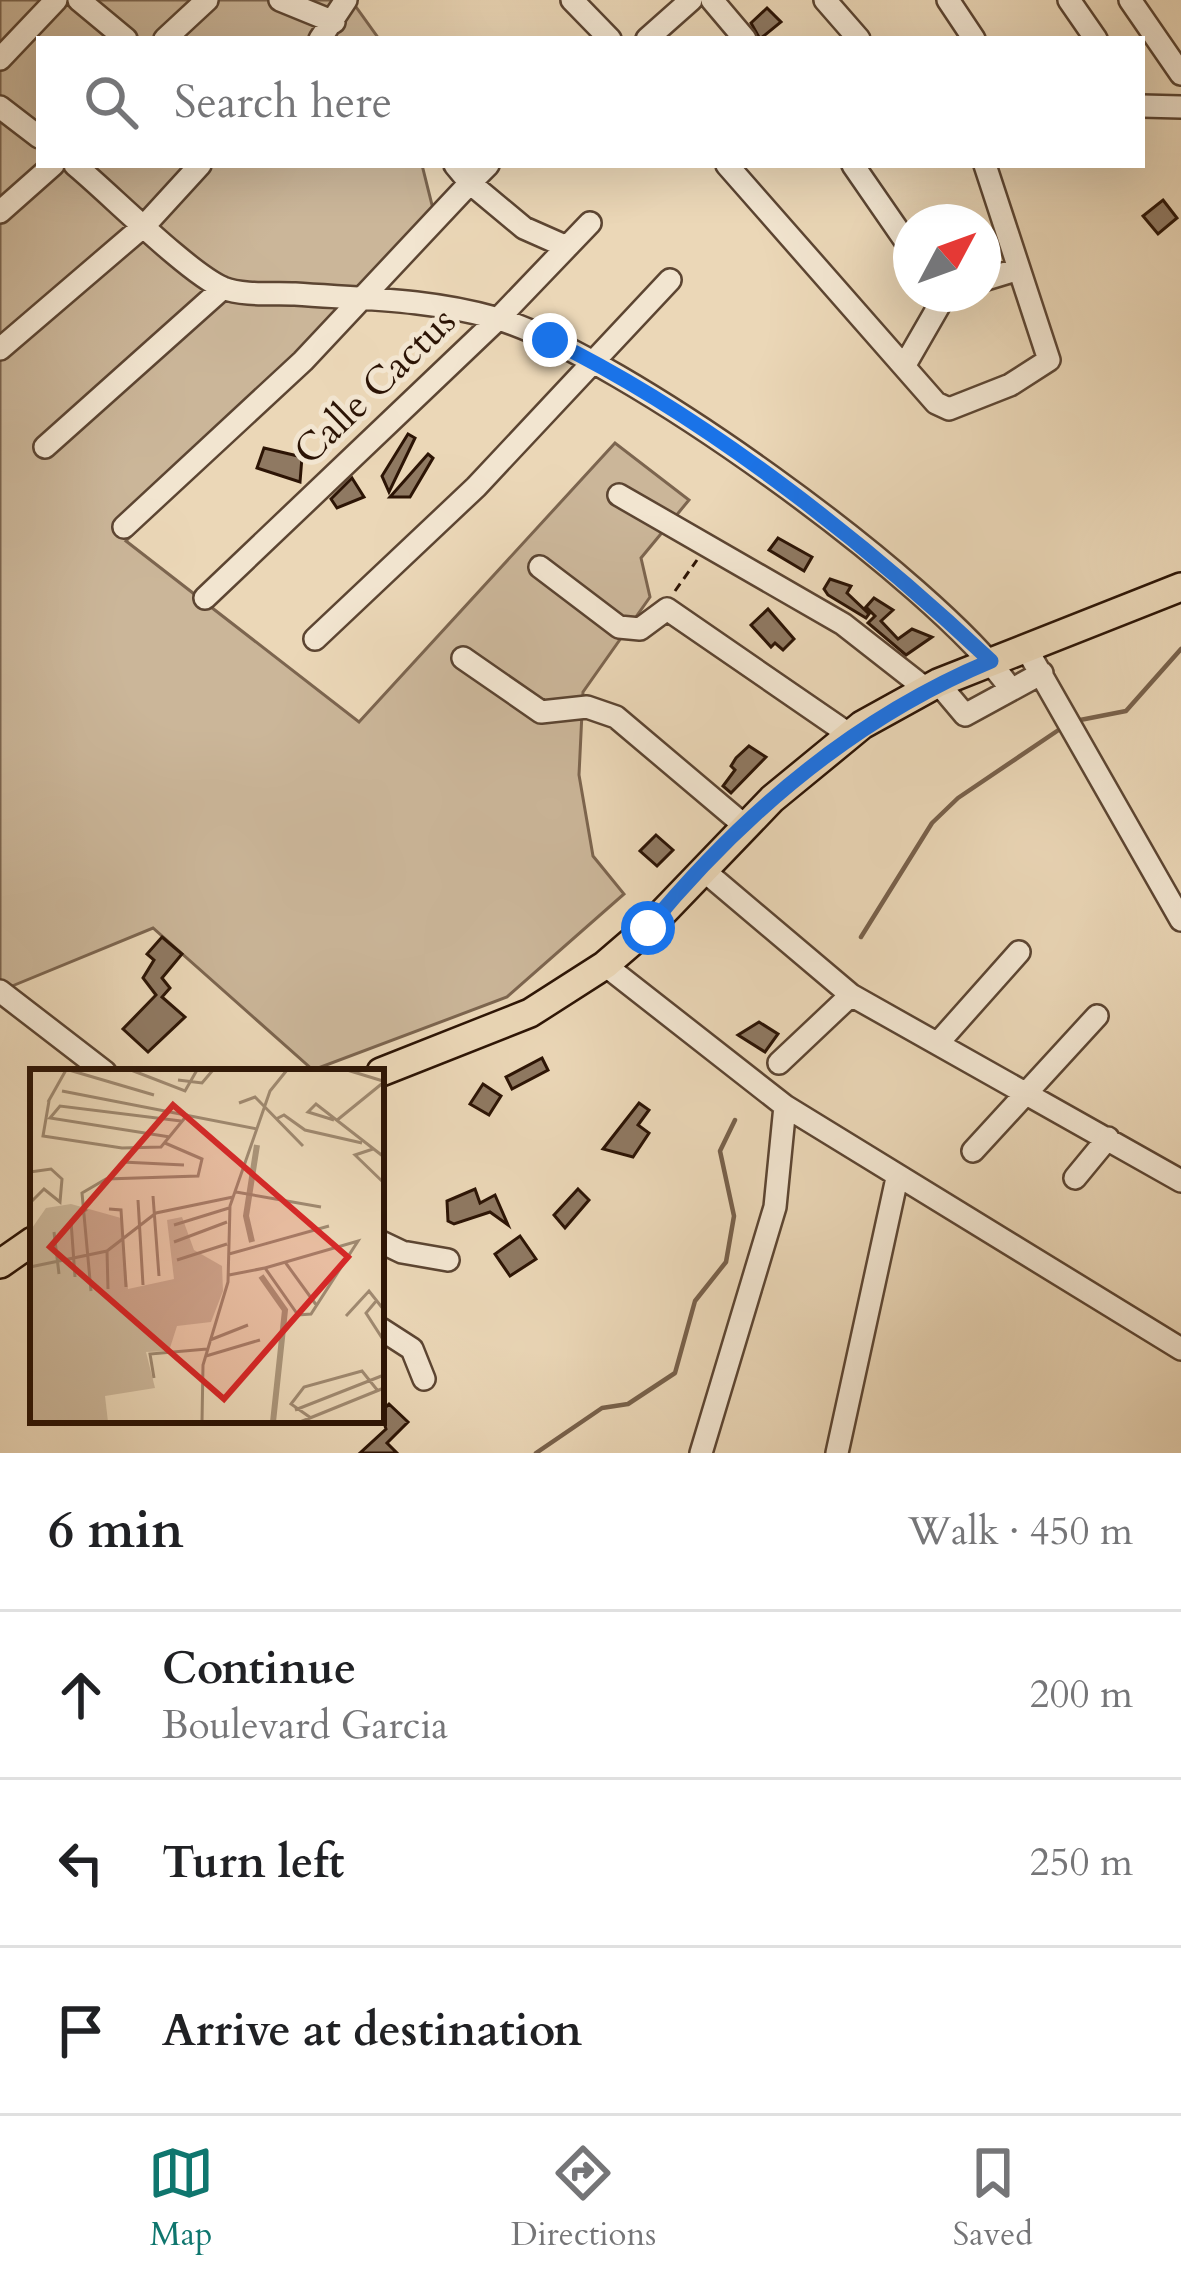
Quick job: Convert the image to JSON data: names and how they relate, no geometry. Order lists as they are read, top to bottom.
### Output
{
  "streets": {
    "street": ["Calle Cactus"]
  },
  "north": "top right",
  "page": {
    "search": "Search here",
    "heading": ["6 min", "Walk · 450 m"],
    "list": [
      ["Continue", "Boulevard Garcia", "200 m"],
      ["Turn left", "250 m"],
      "Arrive at destination"
    ],
    "nav": ["Map", "Directions", "Saved"]
  }
}
